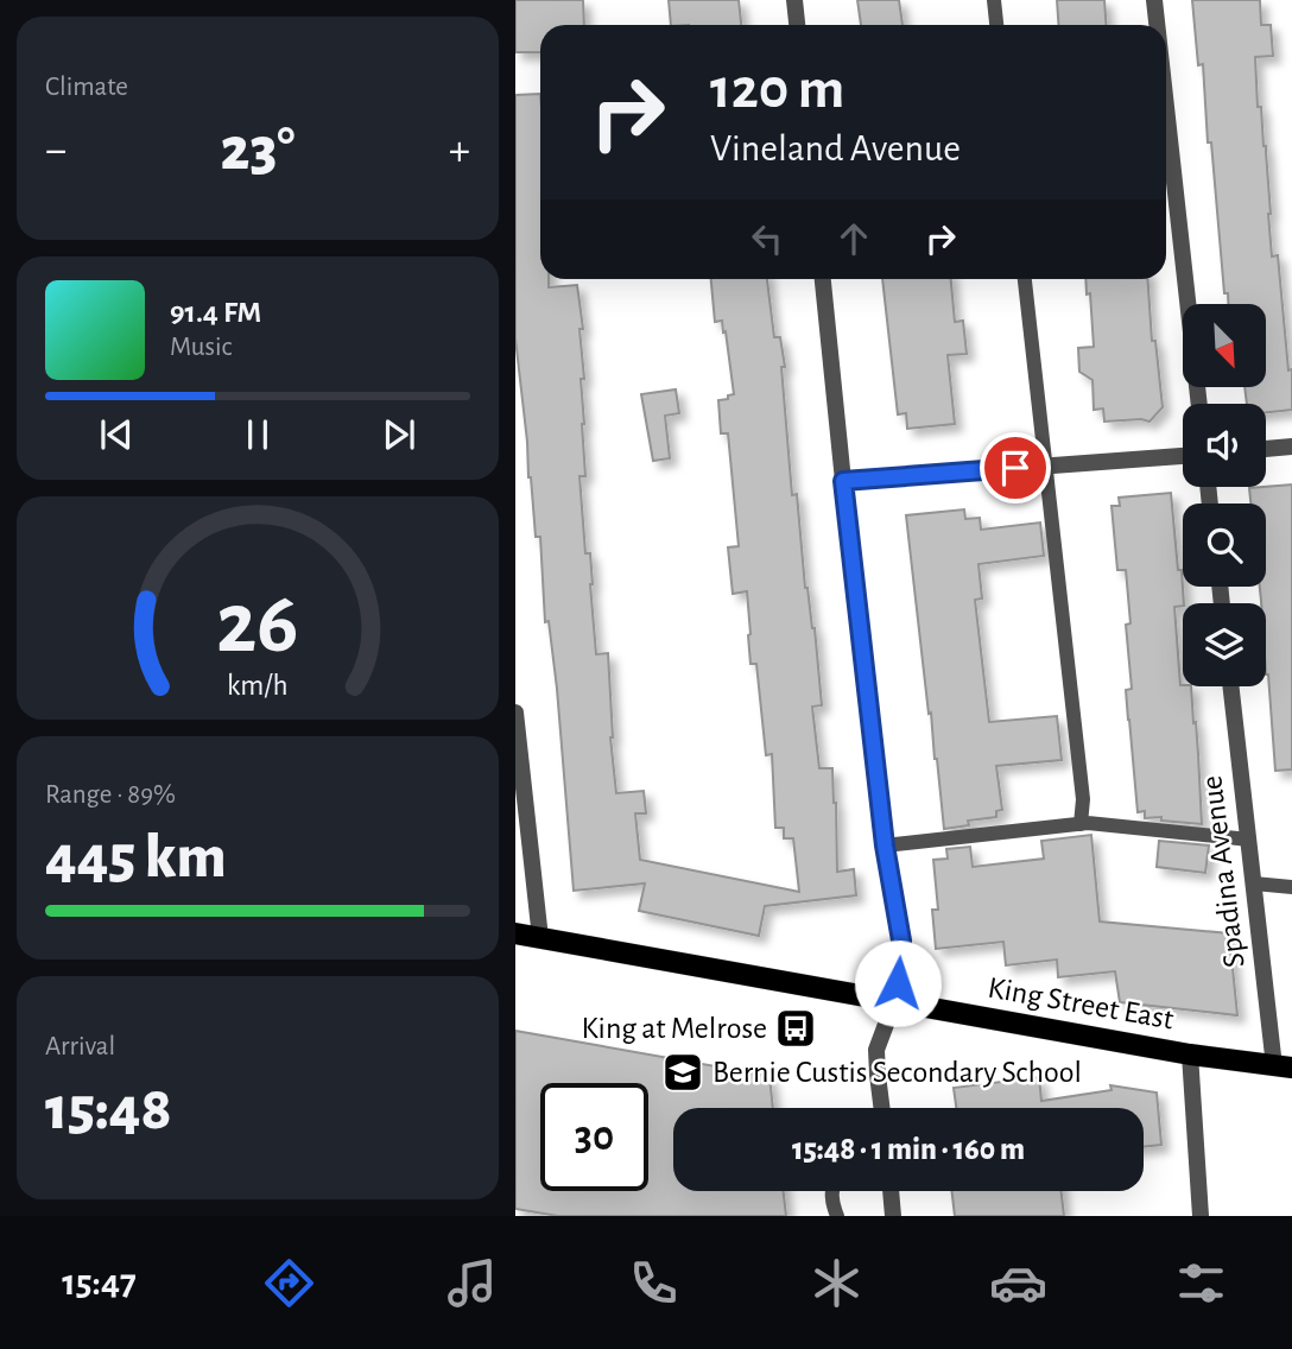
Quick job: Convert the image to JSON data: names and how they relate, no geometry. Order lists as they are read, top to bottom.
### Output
{
  "streets": {
    "main road": ["King Street East"],
    "street": ["Spadina Avenue"]
  },
  "crossings": [
    ["Spadina Avenue", "King Street East"]
  ],
  "places": {
    "bus stop": ["King at Melrose"],
    "school or university": ["Bernie Custis Secondary School"]
  },
  "north": "bottom right",
  "page": {
    "tile": [
      "Climate",
      ["Range · 89%", "445 km"],
      ["Arrival", "15:48"]
    ],
    "turn": ["120 m", "Vineland Avenue"],
    "heat": ["−", "23°", "+"],
    "song": ["91.4 FM", "Music"],
    "limit": "30",
    "trip": "15:48 · 1 min · 160 m",
    "tabs": "15:47",
    "gauge": ["26", "km/h"]
  }
}
